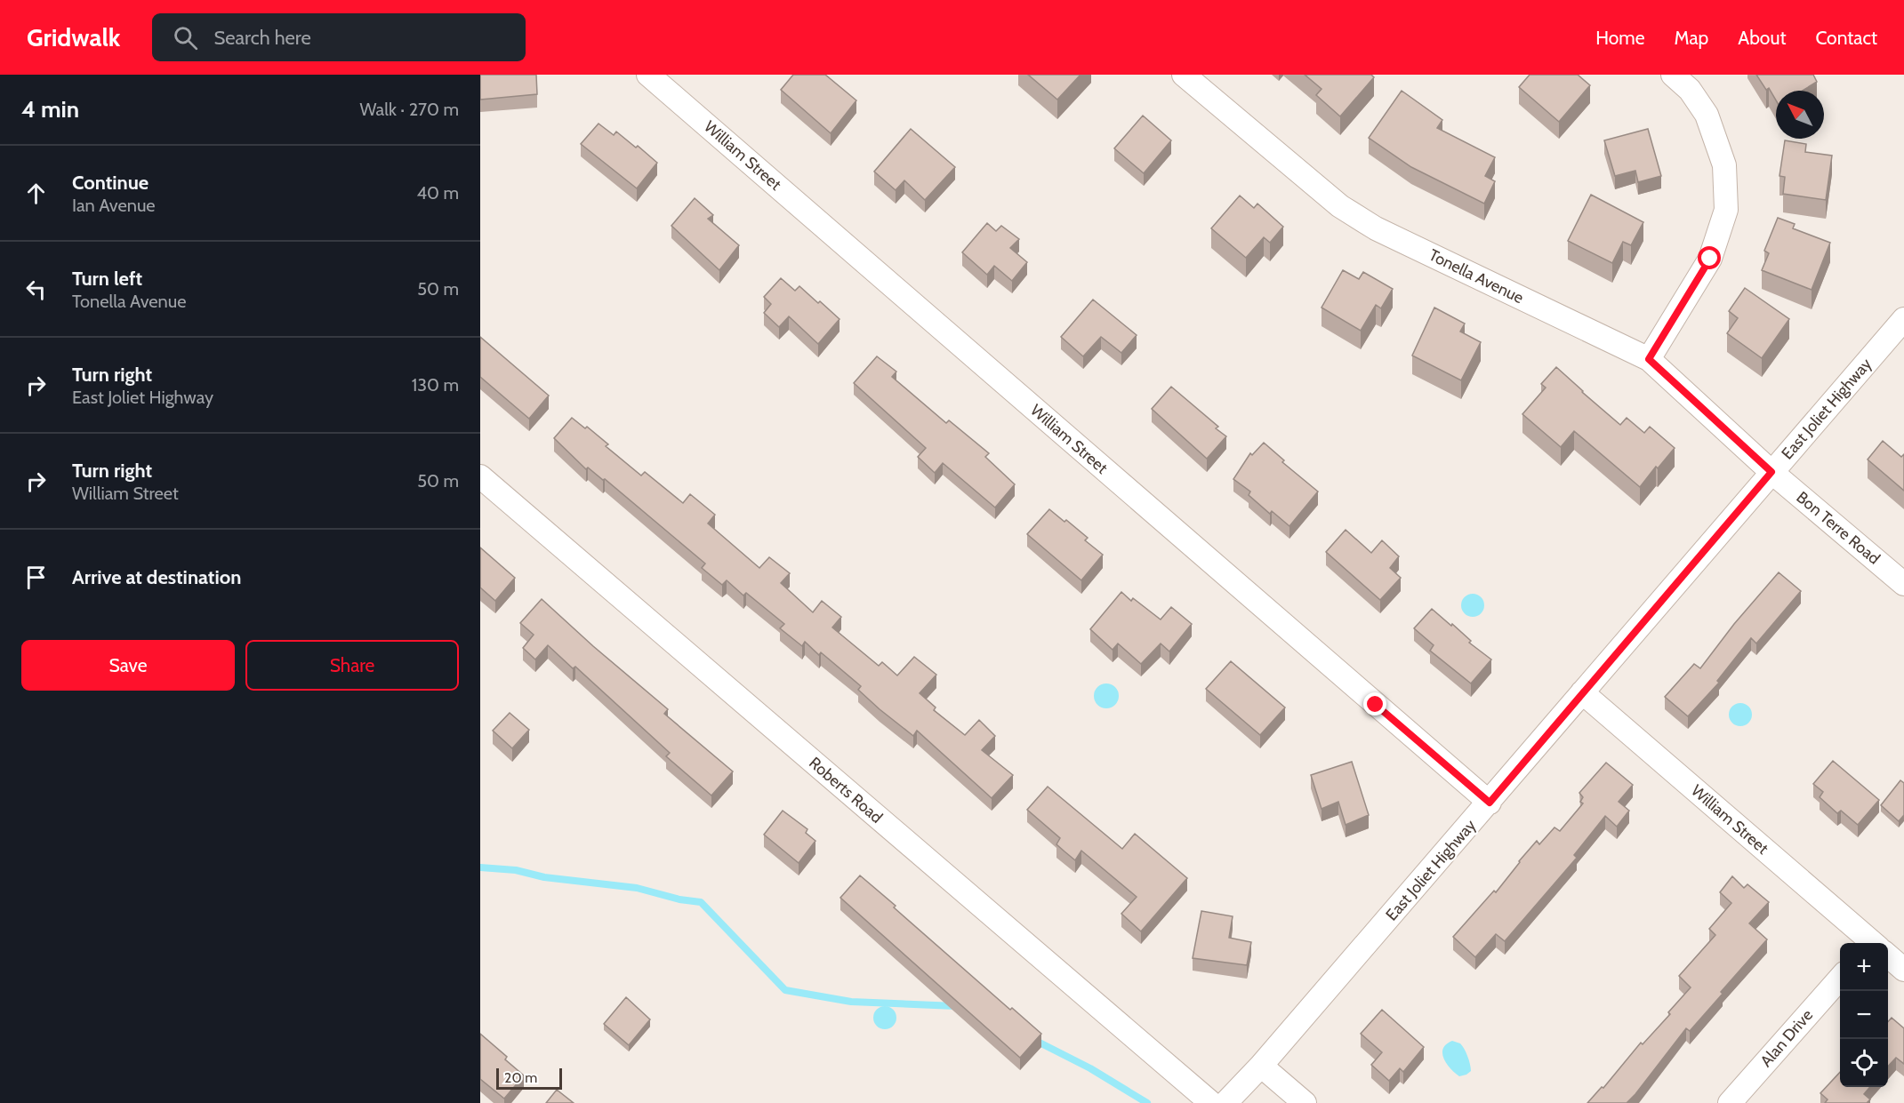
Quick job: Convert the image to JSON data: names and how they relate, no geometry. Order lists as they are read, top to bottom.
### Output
{
  "streets": {
    "street": [
      "William Street",
      "Tonella Avenue",
      "East Joliet Highway",
      "Bon Terre Road",
      "Roberts Road",
      "Alan Drive"
    ]
  },
  "crossings": [
    ["William Street", "East Joliet Highway"],
    ["Tonella Avenue", "East Joliet Highway"],
    ["Tonella Avenue", "Bon Terre Road"],
    ["East Joliet Highway", "Bon Terre Road"]
  ],
  "scale_bar": "20 m",
  "north": "top left",
  "page": {
    "header": "Gridwalk",
    "search": "Search here",
    "nav": [
      "Home",
      "Map",
      "About",
      "Contact"
    ],
    "heading": ["4 min", "Walk · 270 m"],
    "list": [
      ["Continue", "Ian Avenue", "40 m"],
      ["Turn left", "Tonella Avenue", "50 m"],
      ["Turn right", "East Joliet Highway", "130 m"],
      ["Turn right", "William Street", "50 m"],
      "Arrive at destination"
    ],
    "buttons": ["Save", "Share"],
    "map_buttons": ["+", "−"],
    "scale": "20 m"
  }
}
